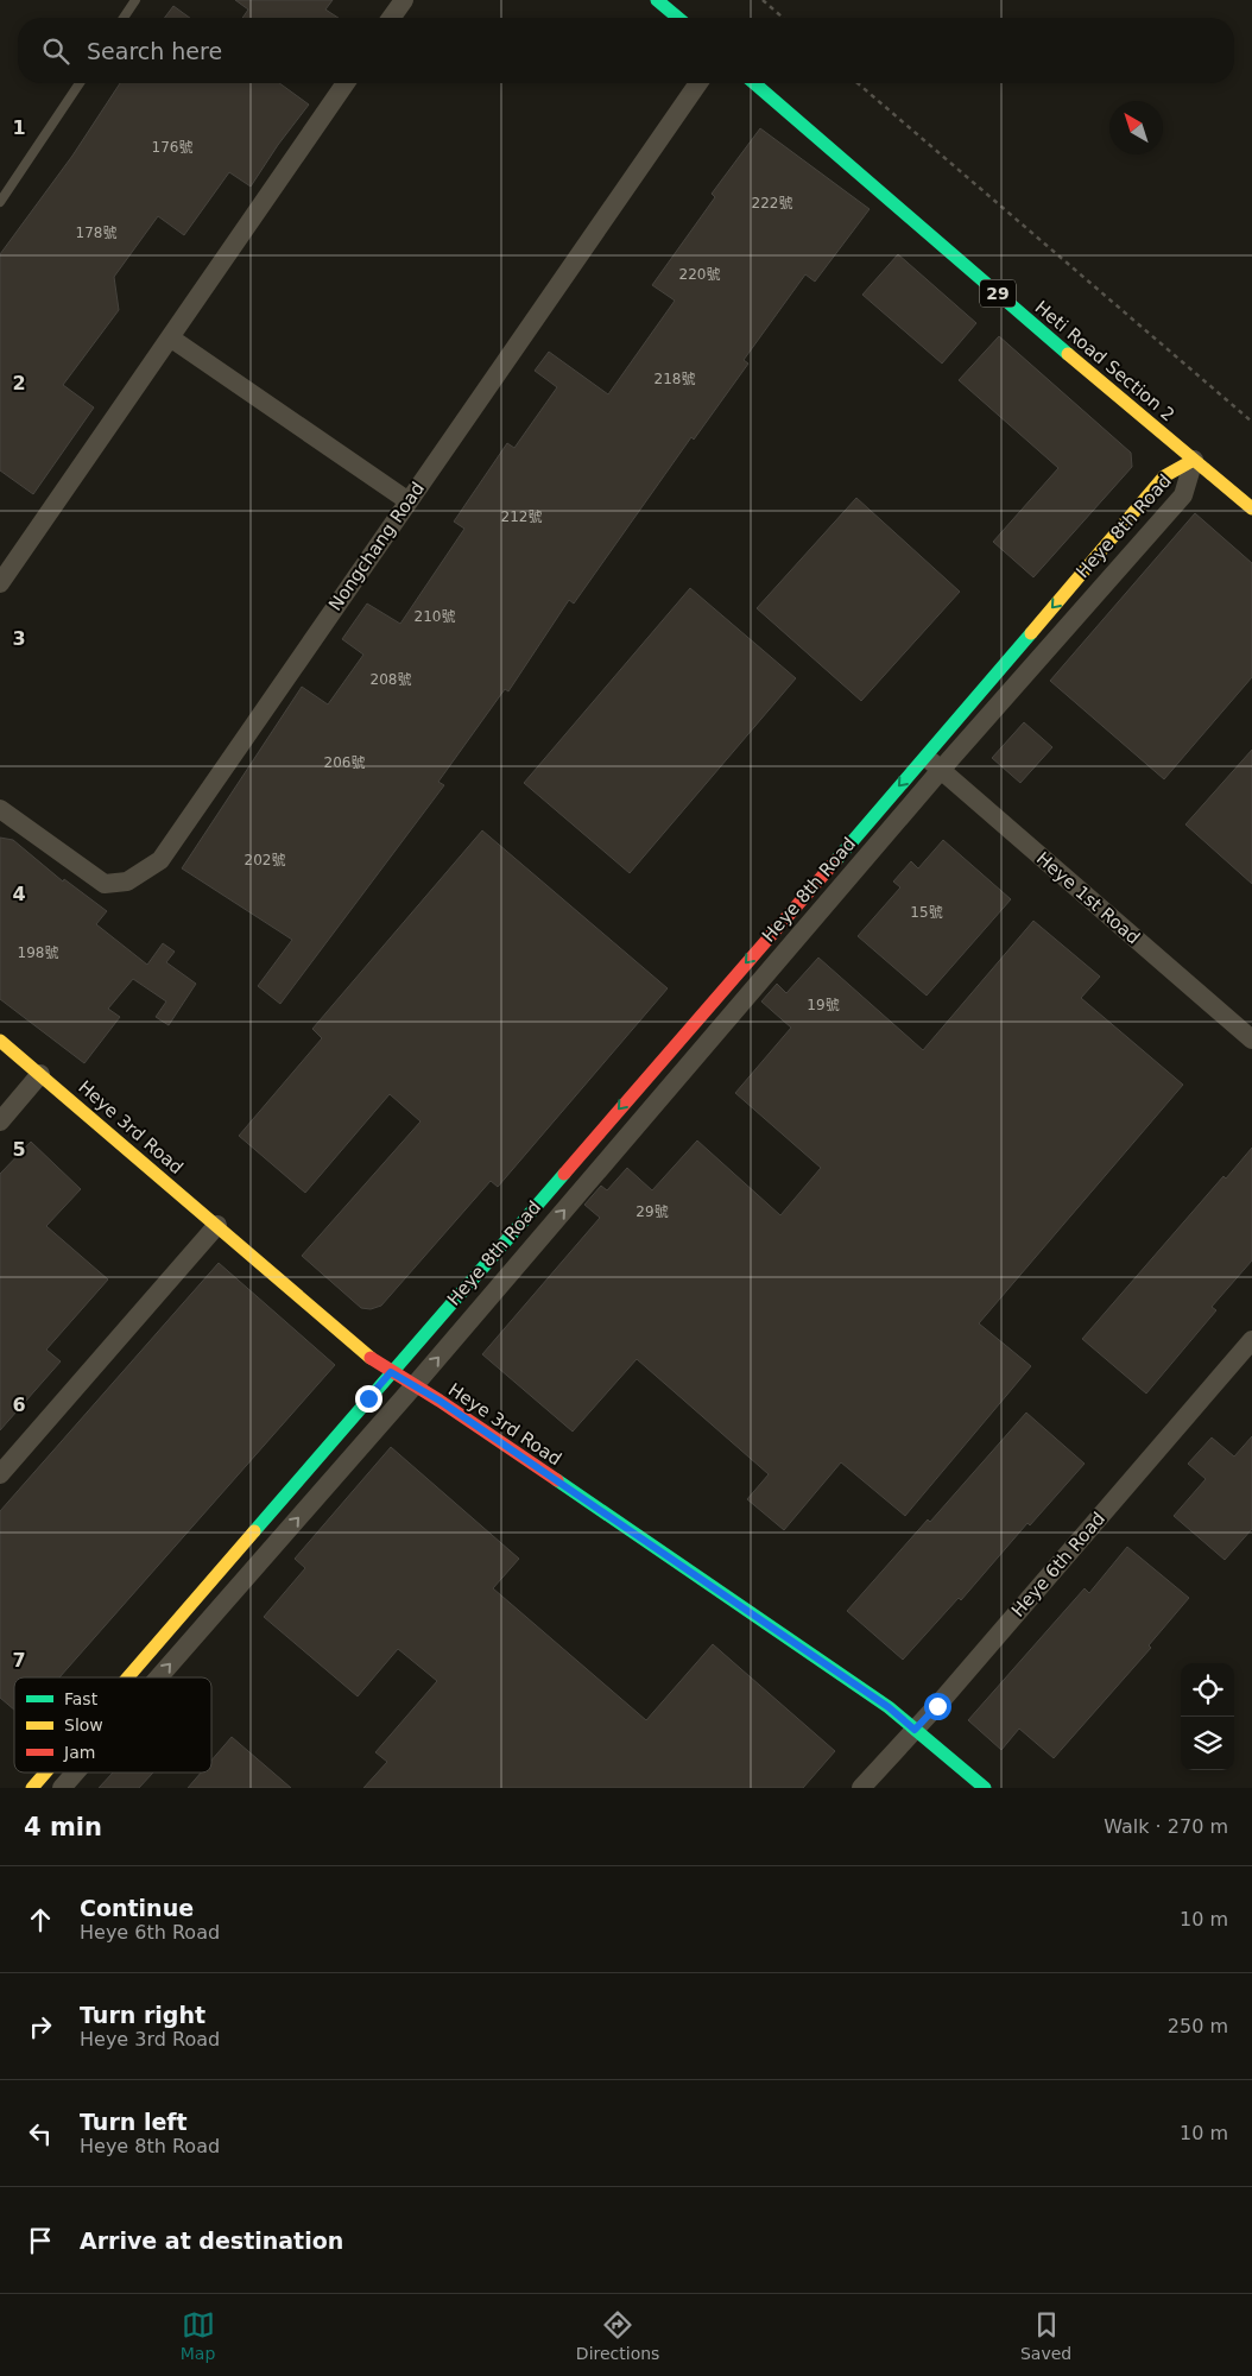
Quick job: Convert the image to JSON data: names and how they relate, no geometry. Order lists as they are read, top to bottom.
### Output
{
  "streets": {
    "street": [
      "29",
      "Heti Road Section 2",
      "Heye 8th Road",
      "Nongchang Road",
      "Heye 1st Road",
      "Heye 3rd Road",
      "Heye 6th Road"
    ]
  },
  "crossings": [
    ["Heti Road Section 2", "Heye 8th Road"],
    ["Heye 8th Road", "Heye 1st Road"],
    ["Heye 8th Road", "Heye 3rd Road"],
    ["Heye 3rd Road", "Heye 6th Road"]
  ],
  "house_numbers": [
    "176號",
    "222號",
    "178號",
    "220號",
    "218號",
    "212號",
    "210號",
    "208號",
    "206號",
    "202號",
    "15號",
    "198號",
    "19號",
    "29號"
  ],
  "legend": ["Fast", "Slow", "Jam"],
  "north": "top left",
  "page": {
    "search": "Search here",
    "heading": ["4 min", "Walk · 270 m"],
    "list": [
      ["Continue", "Heye 6th Road", "10 m"],
      ["Turn right", "Heye 3rd Road", "250 m"],
      ["Turn left", "Heye 8th Road", "10 m"],
      "Arrive at destination"
    ],
    "nav": ["Map", "Directions", "Saved"]
  },
  "grid": {
    "rows": [
      "1",
      "2",
      "3",
      "4",
      "5",
      "6",
      "7"
    ]
  }
}
